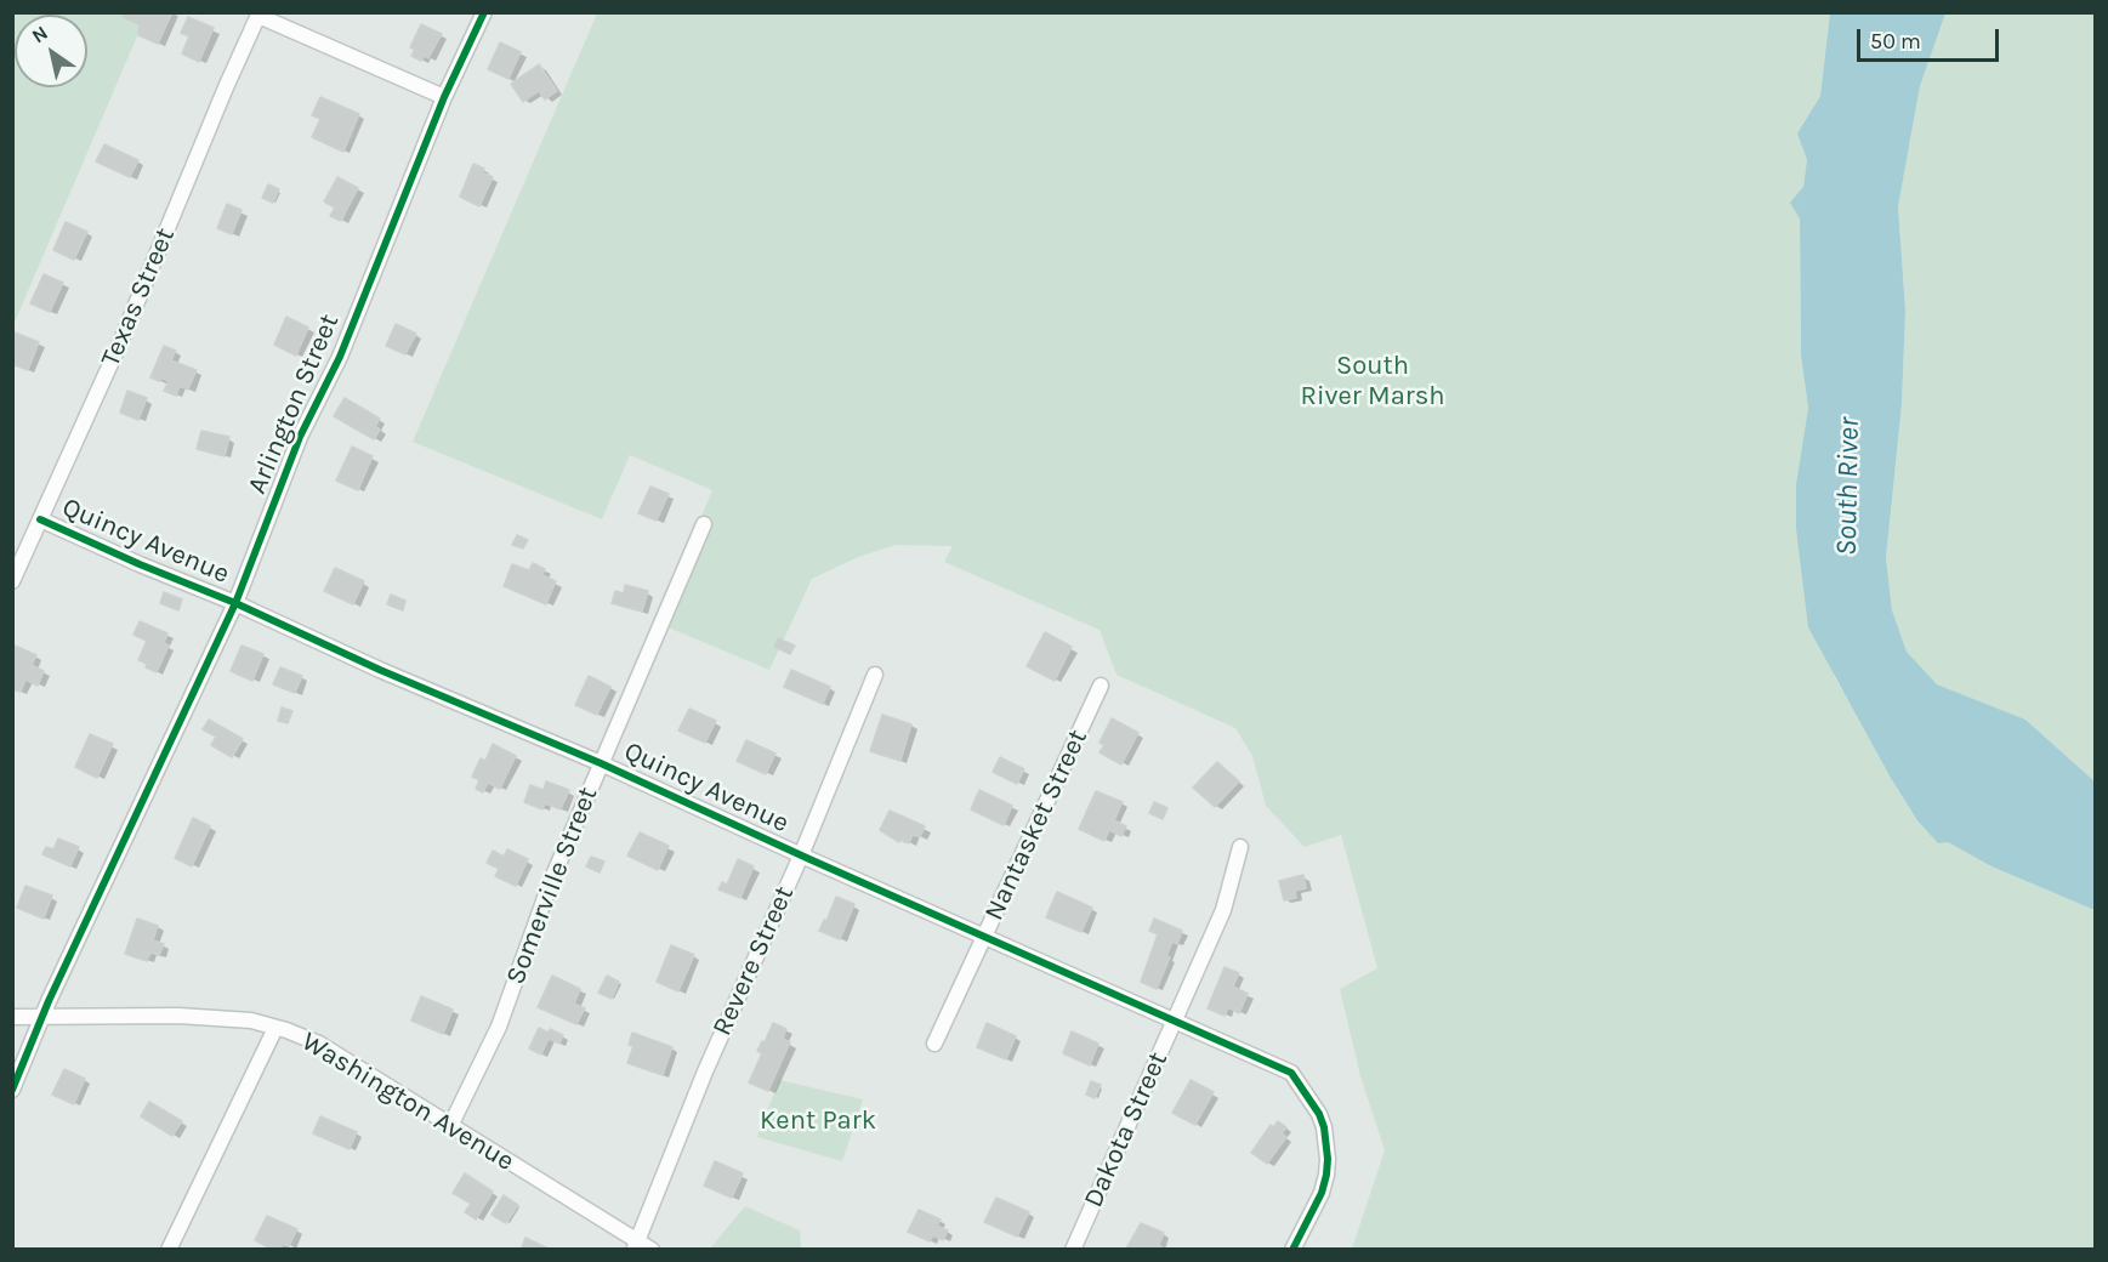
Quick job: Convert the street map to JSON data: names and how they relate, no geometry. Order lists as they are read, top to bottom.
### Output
{
  "streets": {
    "street": [
      "Texas Street",
      "Arlington Street",
      "Quincy Avenue",
      "Nantasket Street",
      "Somerville Street",
      "Revere Street",
      "Washington Avenue",
      "Dakota Street"
    ]
  },
  "crossings": [
    ["Texas Street", "Quincy Avenue"],
    ["Arlington Street", "Quincy Avenue"],
    ["Arlington Street", "Washington Avenue"],
    ["Quincy Avenue", "Nantasket Street"],
    ["Quincy Avenue", "Somerville Street"],
    ["Quincy Avenue", "Revere Street"],
    ["Quincy Avenue", "Dakota Street"],
    ["Somerville Street", "Washington Avenue"],
    ["Revere Street", "Washington Avenue"]
  ],
  "water": ["South River"],
  "parks": ["South River Marsh", "Kent Park"],
  "scale_bar": "50 m",
  "north": "top left"
}
